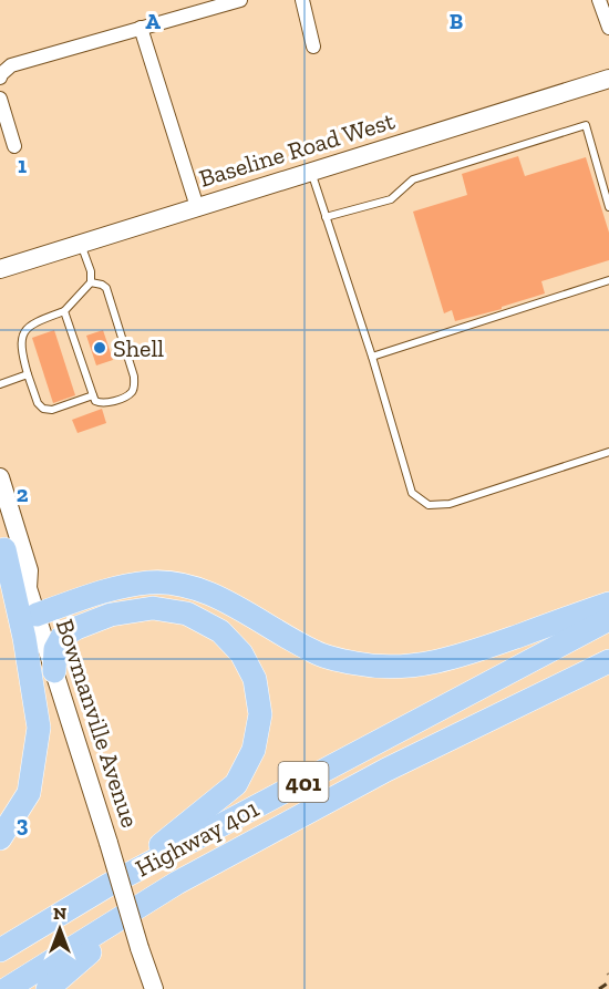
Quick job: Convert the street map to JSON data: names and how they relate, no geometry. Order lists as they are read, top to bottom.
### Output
{
  "streets": {
    "highway": ["401", "Highway 401"],
    "street": ["Baseline Road West", "Bowmanville Avenue"]
  },
  "places": ["Shell"],
  "north": "top",
  "grid": {
    "columns": ["A", "B"],
    "rows": ["1", "2", "3"]
  }
}
